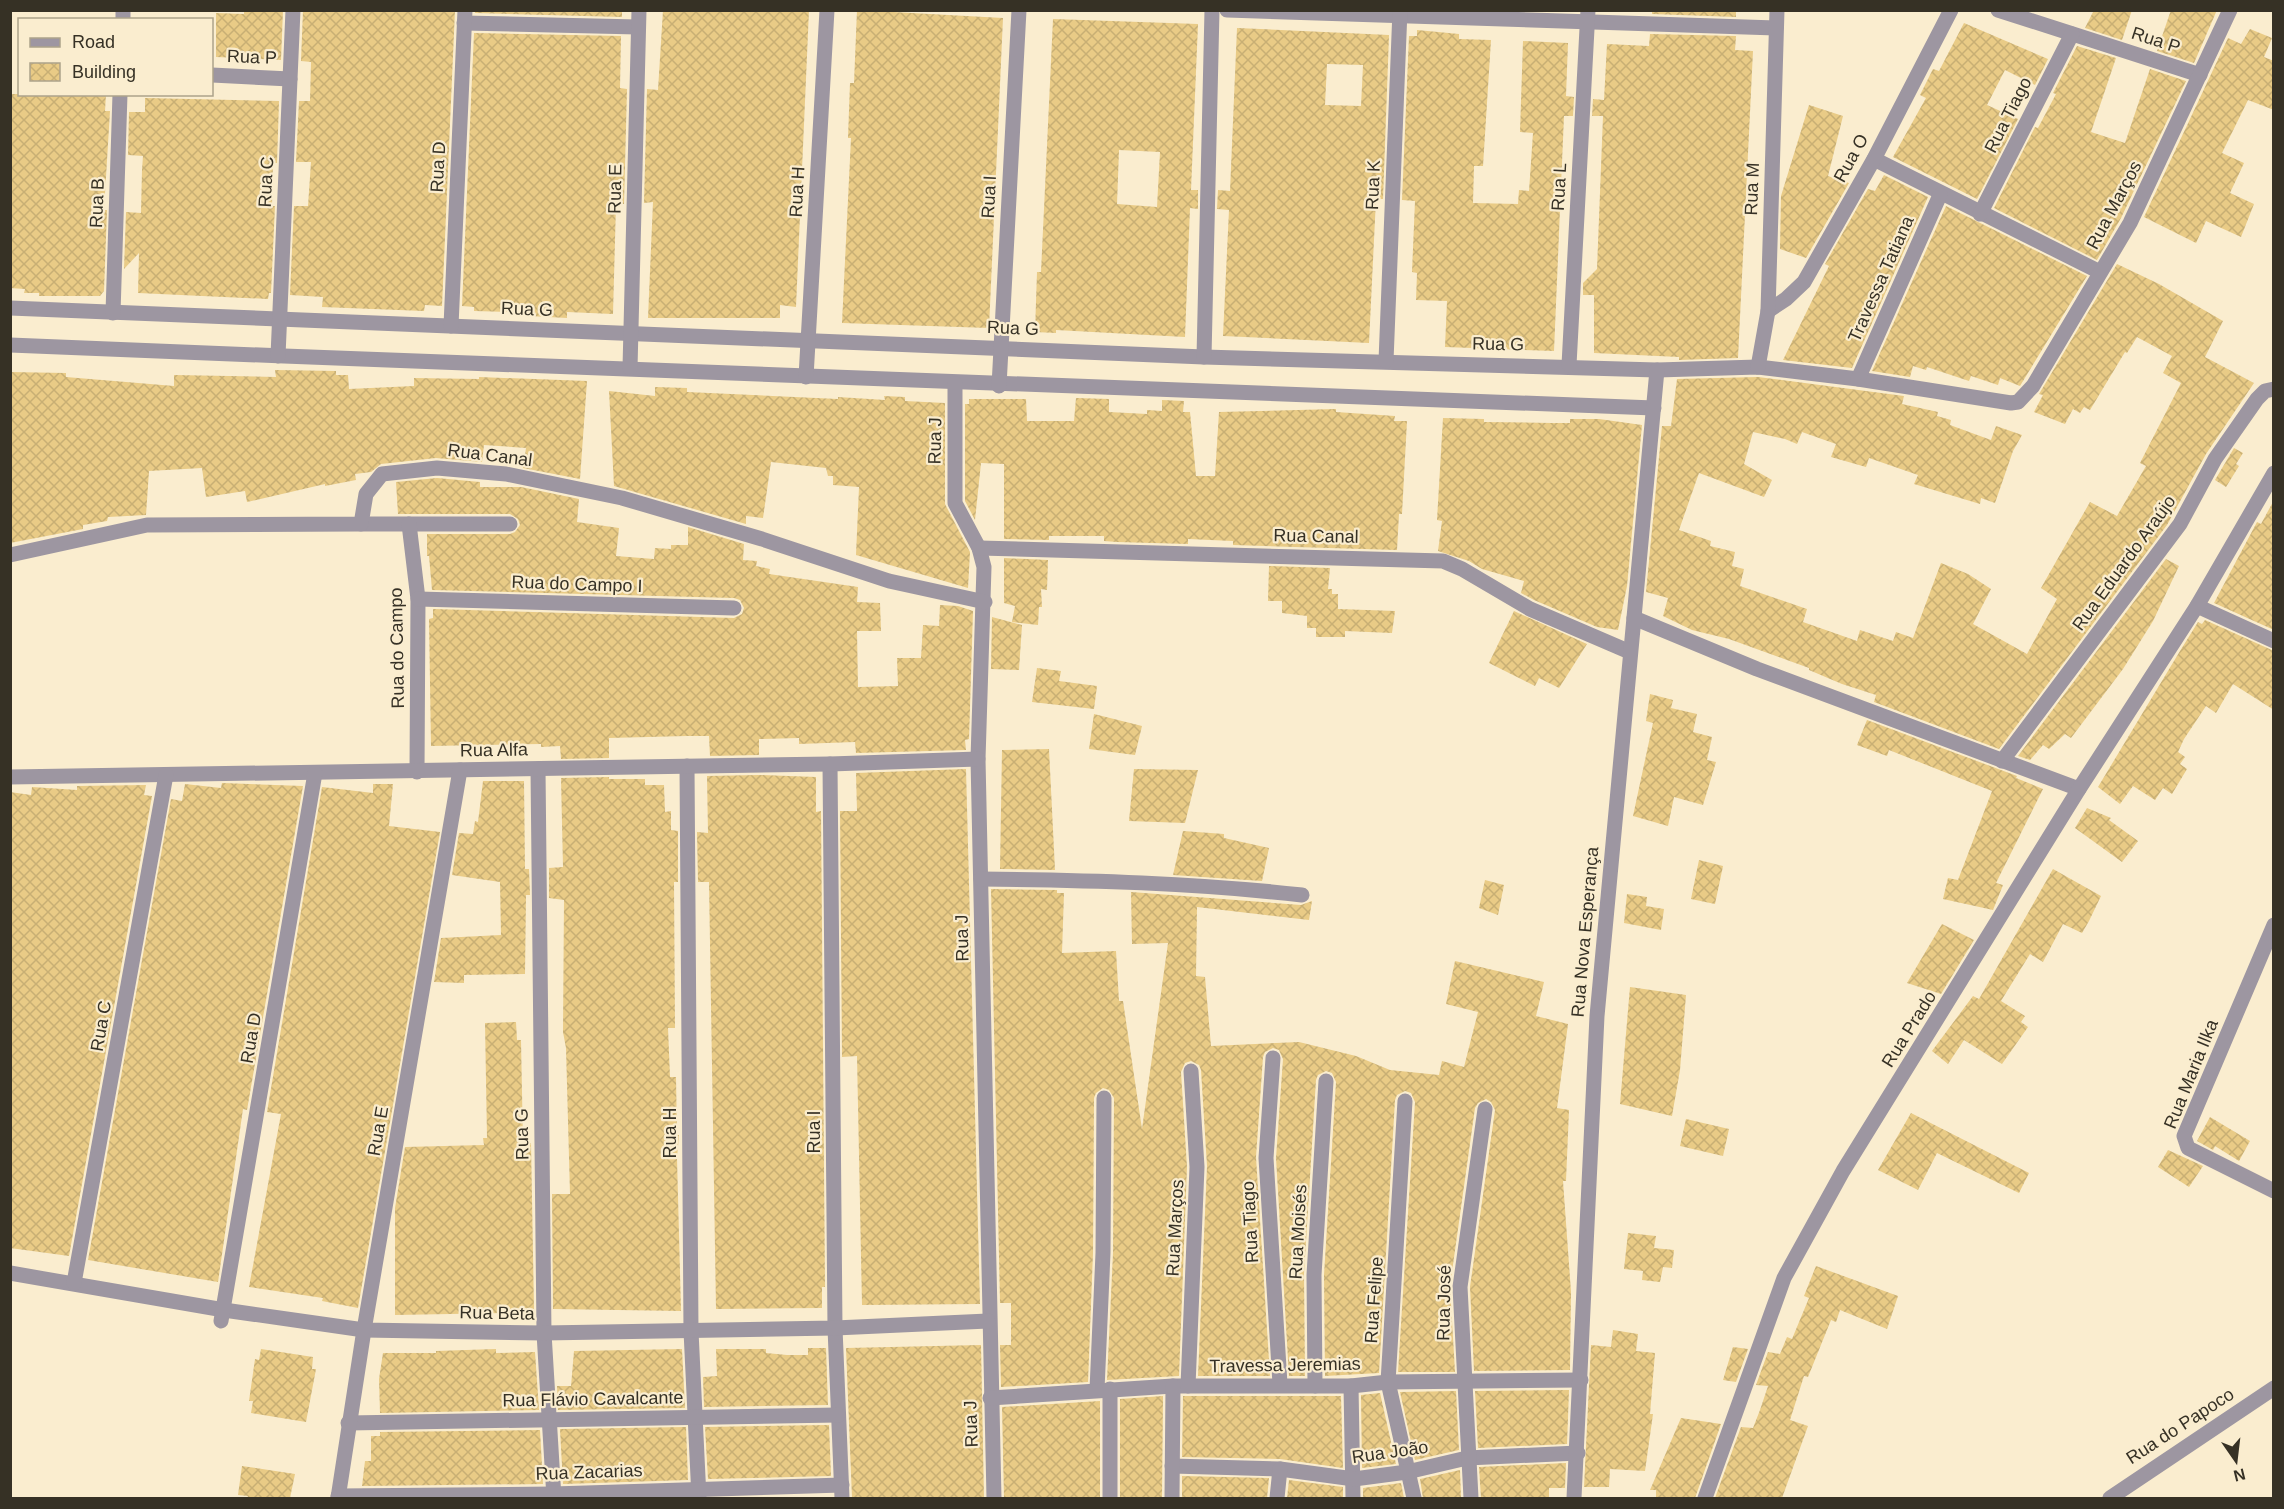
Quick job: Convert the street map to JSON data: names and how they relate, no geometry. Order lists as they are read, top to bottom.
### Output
{
  "streets": {
    "street": [
      "Rua P",
      "Rua Tiago",
      "Rua O",
      "Rua D",
      "Rua C",
      "Rua K",
      "Rua L",
      "Rua E",
      "Rua M",
      "Rua H",
      "Rua I",
      "Rua B",
      "Rua Marços",
      "Travessa Tatiana",
      "Rua G",
      "Rua J",
      "Rua Canal",
      "Rua Eduardo Araújo",
      "Rua do Campo I",
      "Rua do Campo",
      "Rua Alfa",
      "Rua Nova Esperança",
      "Rua Prado",
      "Rua Maria Ilka",
      "Rua Moisés",
      "Rua Felipe",
      "Rua José",
      "Rua Beta",
      "Travessa Jeremias",
      "Rua Flávio Cavalcante",
      "Rua do Papoco",
      "Rua João",
      "Rua Zacarias"
    ]
  },
  "crossings": [
    ["Rua P", "Rua Tiago"],
    ["Rua P", "Rua C"],
    ["Rua P", "Rua Marços"],
    ["Rua Tiago", "Travessa Jeremias"],
    ["Rua O", "Rua M"],
    ["Rua D", "Rua G"],
    ["Rua D", "Rua Alfa"],
    ["Rua D", "Rua Beta"],
    ["Rua C", "Rua G"],
    ["Rua C", "Rua Alfa"],
    ["Rua C", "Rua Beta"],
    ["Rua K", "Rua G"],
    ["Rua L", "Rua G"],
    ["Rua E", "Rua G"],
    ["Rua E", "Rua Alfa"],
    ["Rua E", "Rua Beta"],
    ["Rua E", "Rua Flávio Cavalcante"],
    ["Rua E", "Rua Zacarias"],
    ["Rua M", "Rua G"],
    ["Rua H", "Rua G"],
    ["Rua H", "Rua Alfa"],
    ["Rua H", "Rua Beta"],
    ["Rua H", "Rua Flávio Cavalcante"],
    ["Rua H", "Rua Zacarias"],
    ["Rua I", "Rua G"],
    ["Rua I", "Rua Alfa"],
    ["Rua I", "Rua Beta"],
    ["Rua I", "Rua Flávio Cavalcante"],
    ["Rua I", "Rua Zacarias"],
    ["Rua B", "Rua G"],
    ["Rua Marços", "Rua G"],
    ["Rua Marços", "Travessa Jeremias"],
    ["Rua Marços", "Rua João"],
    ["Travessa Tatiana", "Rua G"],
    ["Rua G", "Rua Alfa"],
    ["Rua G", "Rua Nova Esperança"],
    ["Rua G", "Rua Beta"],
    ["Rua G", "Rua Flávio Cavalcante"],
    ["Rua G", "Rua Zacarias"],
    ["Rua J", "Rua Canal"],
    ["Rua J", "Rua Alfa"],
    ["Rua J", "Rua Beta"],
    ["Rua J", "Travessa Jeremias"],
    ["Rua Canal", "Rua Nova Esperança"],
    ["Rua do Campo I", "Rua do Campo"],
    ["Rua do Campo", "Rua Alfa"],
    ["Rua Nova Esperança", "Travessa Jeremias"],
    ["Rua Nova Esperança", "Rua João"],
    ["Rua Moisés", "Travessa Jeremias"],
    ["Rua Felipe", "Travessa Jeremias"],
    ["Rua Felipe", "Rua João"],
    ["Rua José", "Travessa Jeremias"],
    ["Rua José", "Rua João"]
  ],
  "legend": ["Road", "Building"],
  "north": "bottom"
}
